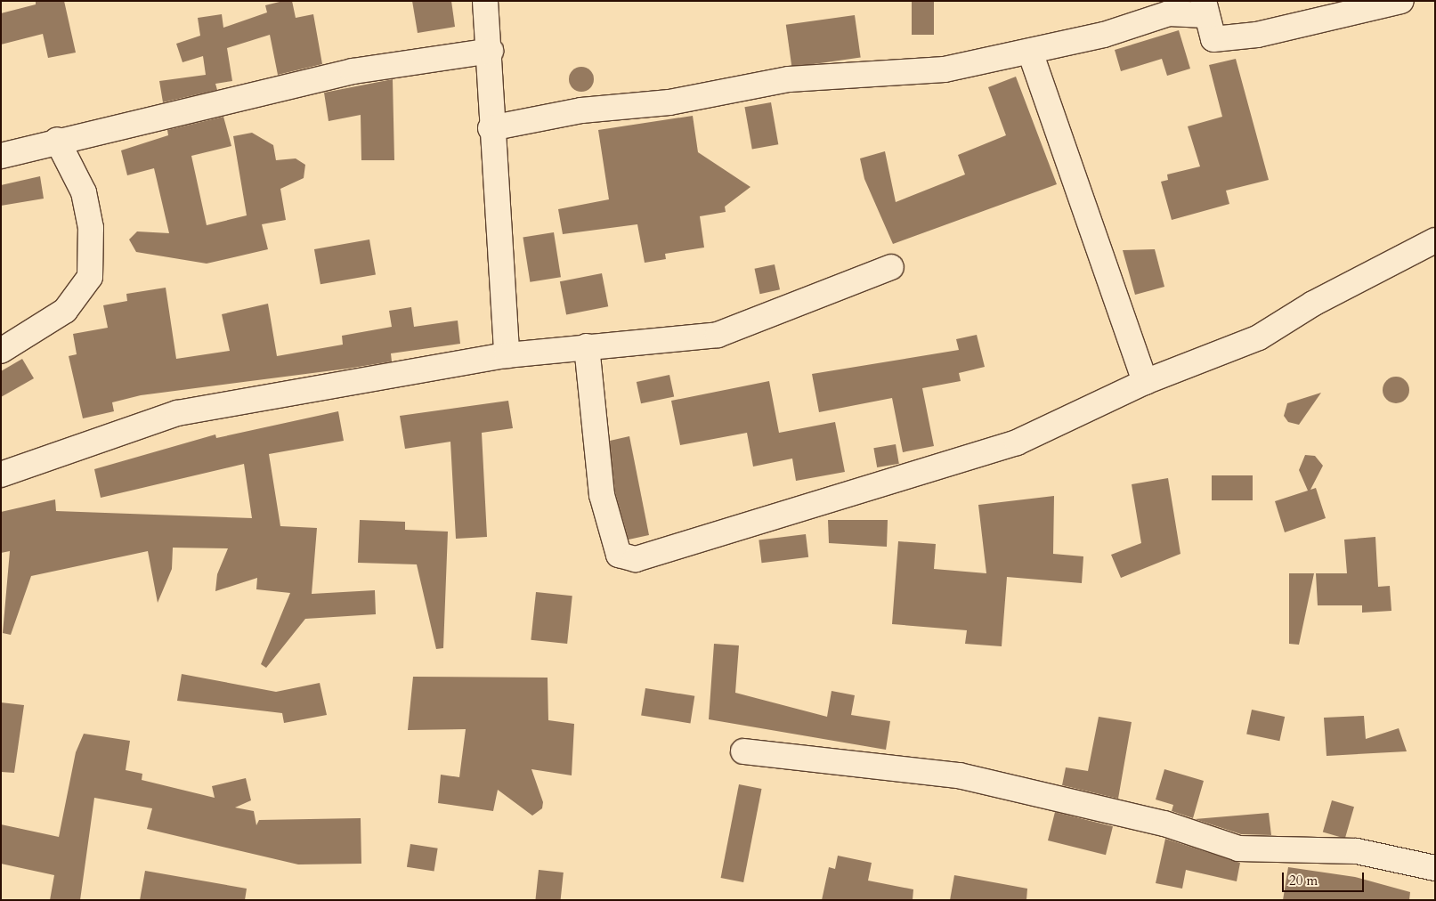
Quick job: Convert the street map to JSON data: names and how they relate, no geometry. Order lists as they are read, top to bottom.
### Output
{
  "scale_bar": "20 m"
}
